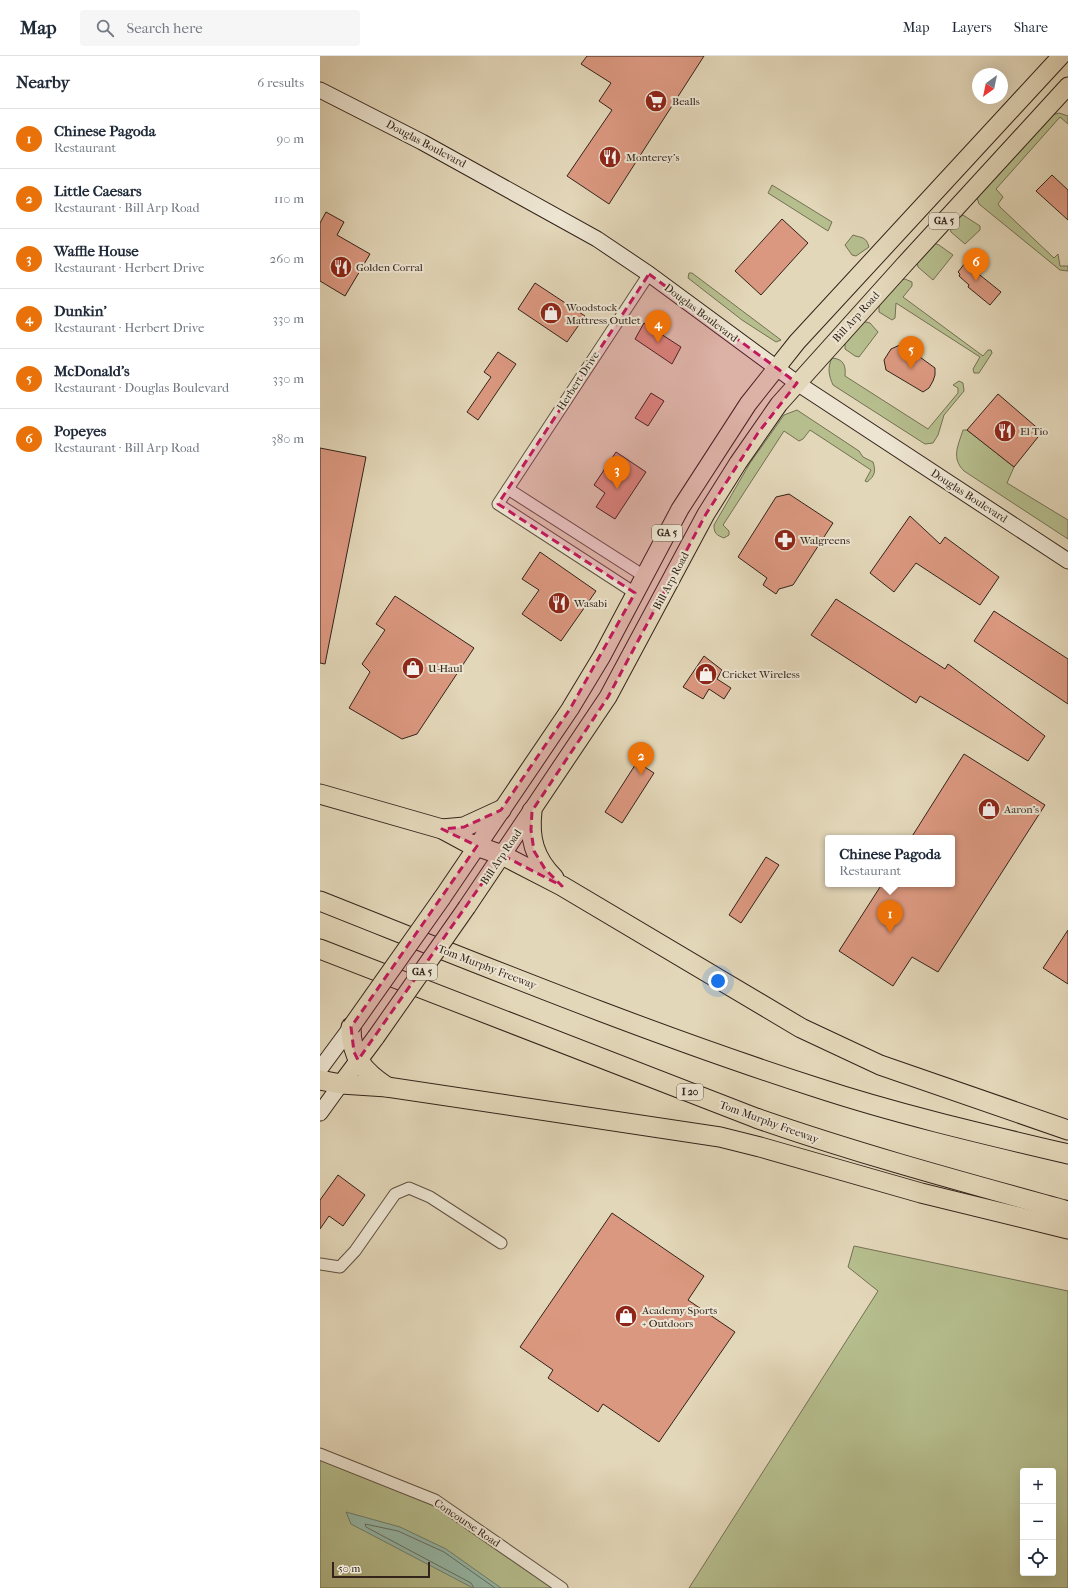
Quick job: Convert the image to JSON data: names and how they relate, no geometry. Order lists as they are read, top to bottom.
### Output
{
  "streets": {
    "highway": ["Tom Murphy Freeway", "I 20"],
    "main road": ["Douglas Boulevard", "GA 5", "Bill Arp Road"],
    "street": ["Herbert Drive", "Concourse Road"]
  },
  "crossings": [
    ["Douglas Boulevard", "GA 5"],
    ["Douglas Boulevard", "Bill Arp Road"],
    ["Douglas Boulevard", "Herbert Drive"],
    ["GA 5", "Herbert Drive"]
  ],
  "places": {
    "supermarket": ["Bealls"],
    "restaurant": [
      "Monterey's",
      "Golden Corral",
      "El Tio",
      "Wasabi"
    ],
    "shop": [
      "Woodstock Mattress Outlet",
      "U-Haul",
      "Cricket Wireless",
      "Aaron's",
      "Academy Sports + Outdoors"
    ],
    "pharmacy": ["Walgreens"]
  },
  "scale_bar": "50 m",
  "north": "bottom left",
  "page": {
    "header": "Map",
    "search": "Search here",
    "nav": ["Map", "Layers", "Share"],
    "heading": ["Nearby", "6 results"],
    "list": [
      {
        "mark": "1",
        "name": "Chinese Pagoda",
        "note": "Restaurant",
        "value": "90 m"
      },
      {
        "mark": "2",
        "name": "Little Caesars",
        "note": "Restaurant · Bill Arp Road",
        "value": "110 m"
      },
      {
        "mark": "3",
        "name": "Waffle House",
        "note": "Restaurant · Herbert Drive",
        "value": "260 m"
      },
      {
        "mark": "4",
        "name": "Dunkin'",
        "note": "Restaurant · Herbert Drive",
        "value": "330 m"
      },
      {
        "mark": "5",
        "name": "McDonald's",
        "note": "Restaurant · Douglas Boulevard",
        "value": "330 m"
      },
      {
        "mark": "6",
        "name": "Popeyes",
        "note": "Restaurant · Bill Arp Road",
        "value": "380 m"
      }
    ],
    "pins": [
      "6",
      "4",
      "5",
      "3",
      "2",
      "1"
    ],
    "popup": ["Chinese Pagoda", "Restaurant"],
    "map_buttons": ["+", "−"],
    "scale": "50 m"
  }
}
